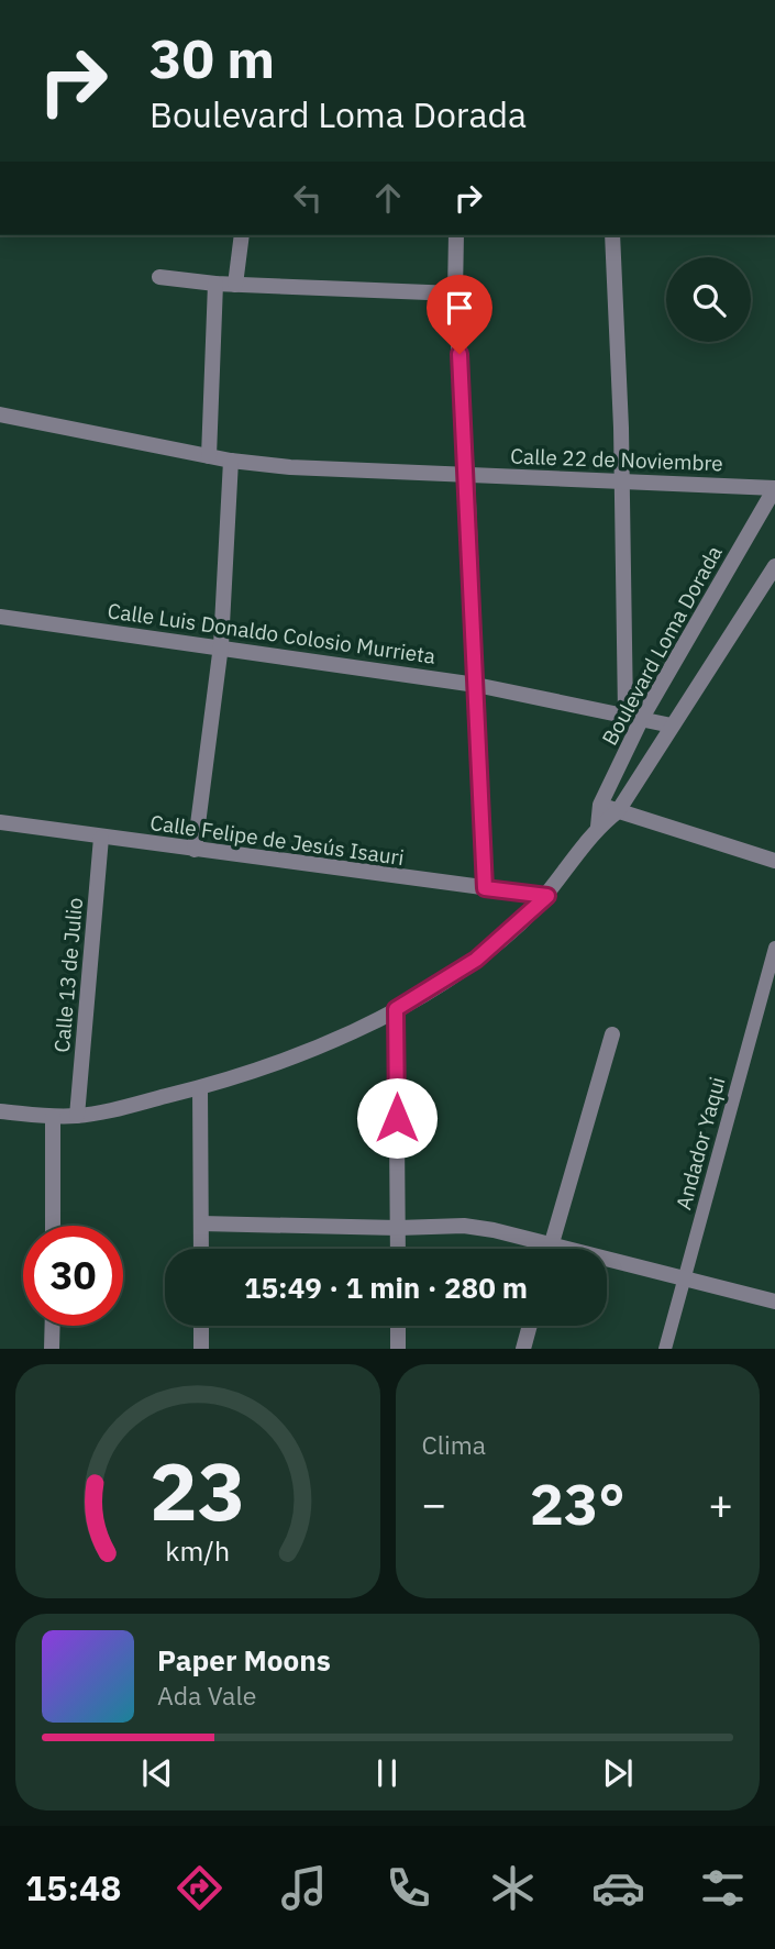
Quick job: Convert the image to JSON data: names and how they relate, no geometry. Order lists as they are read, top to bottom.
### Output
{
  "streets": {
    "street": [
      "Calle 22 de Noviembre",
      "Calle Luis Donaldo Colosio Murrieta",
      "Boulevard Loma Dorada",
      "Calle Felipe de Jesús Isauri",
      "Calle 13 de Julio",
      "Andador Yaqui"
    ]
  },
  "crossings": [
    ["Calle 22 de Noviembre", "Boulevard Loma Dorada"],
    ["Calle Luis Donaldo Colosio Murrieta", "Boulevard Loma Dorada"],
    ["Calle Felipe de Jesús Isauri", "Calle 13 de Julio"]
  ],
  "page": {
    "turn": ["30 m", "Boulevard Loma Dorada"],
    "limit": "30",
    "trip": "15:49 · 1 min · 280 m",
    "tile": "Clima",
    "heat": ["−", "23°", "+"],
    "song": ["Paper Moons", "Ada Vale"],
    "tabs": "15:48",
    "gauge": ["23", "km/h"]
  }
}
